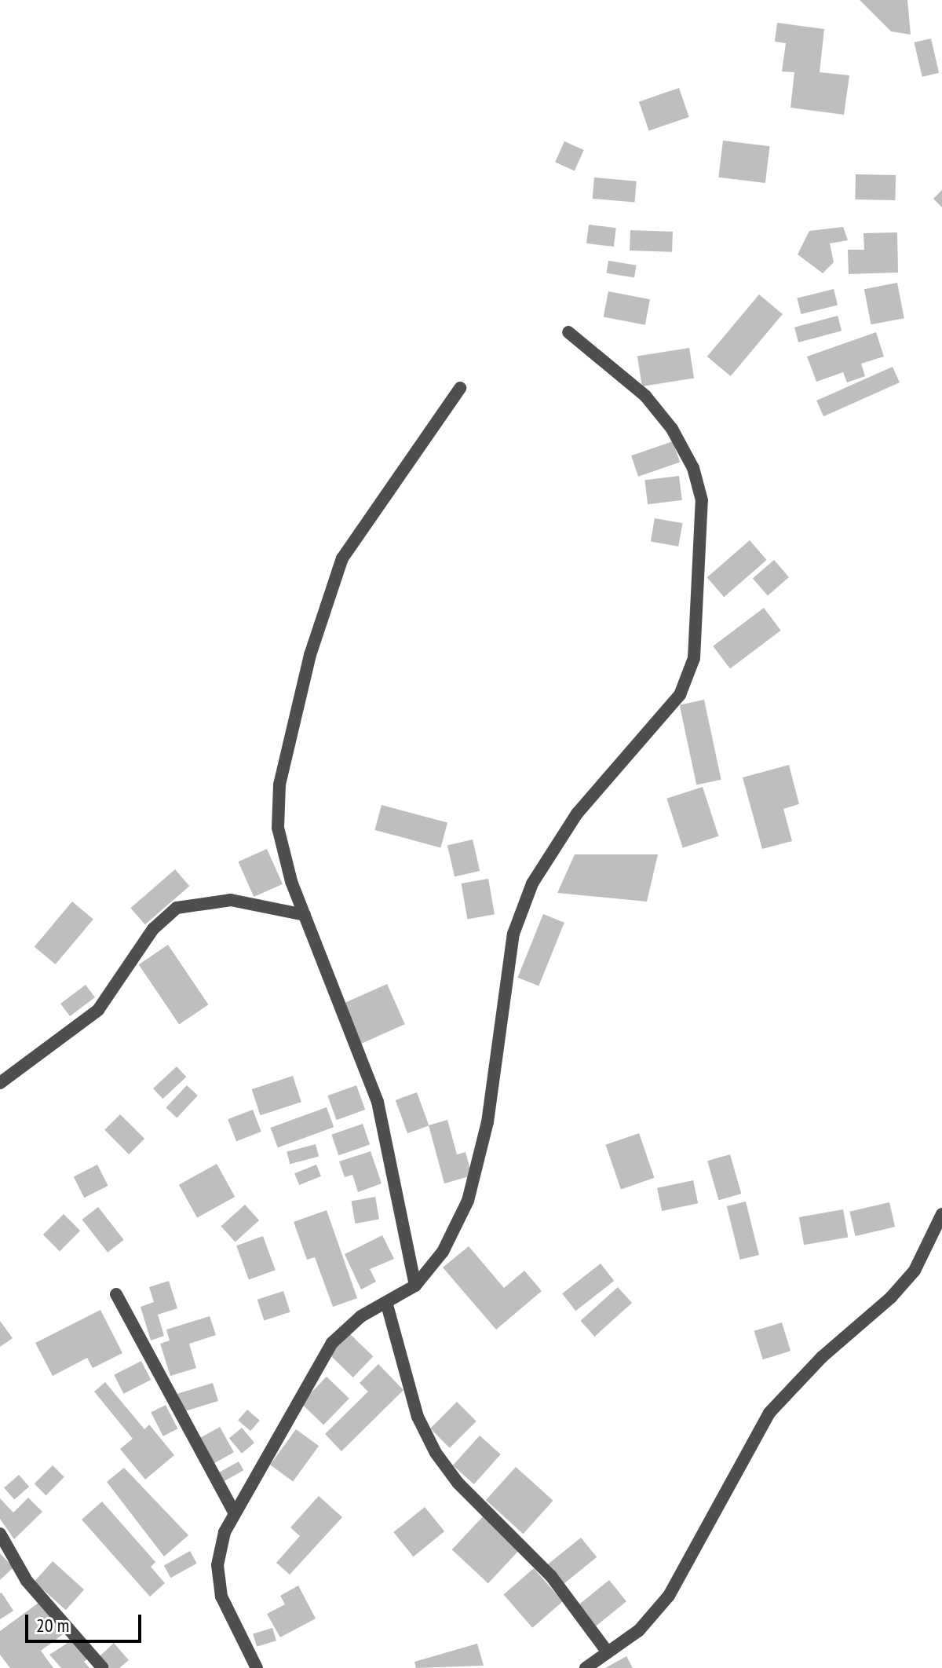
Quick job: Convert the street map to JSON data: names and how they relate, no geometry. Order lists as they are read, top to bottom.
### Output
{
  "scale_bar": "20 m"
}
